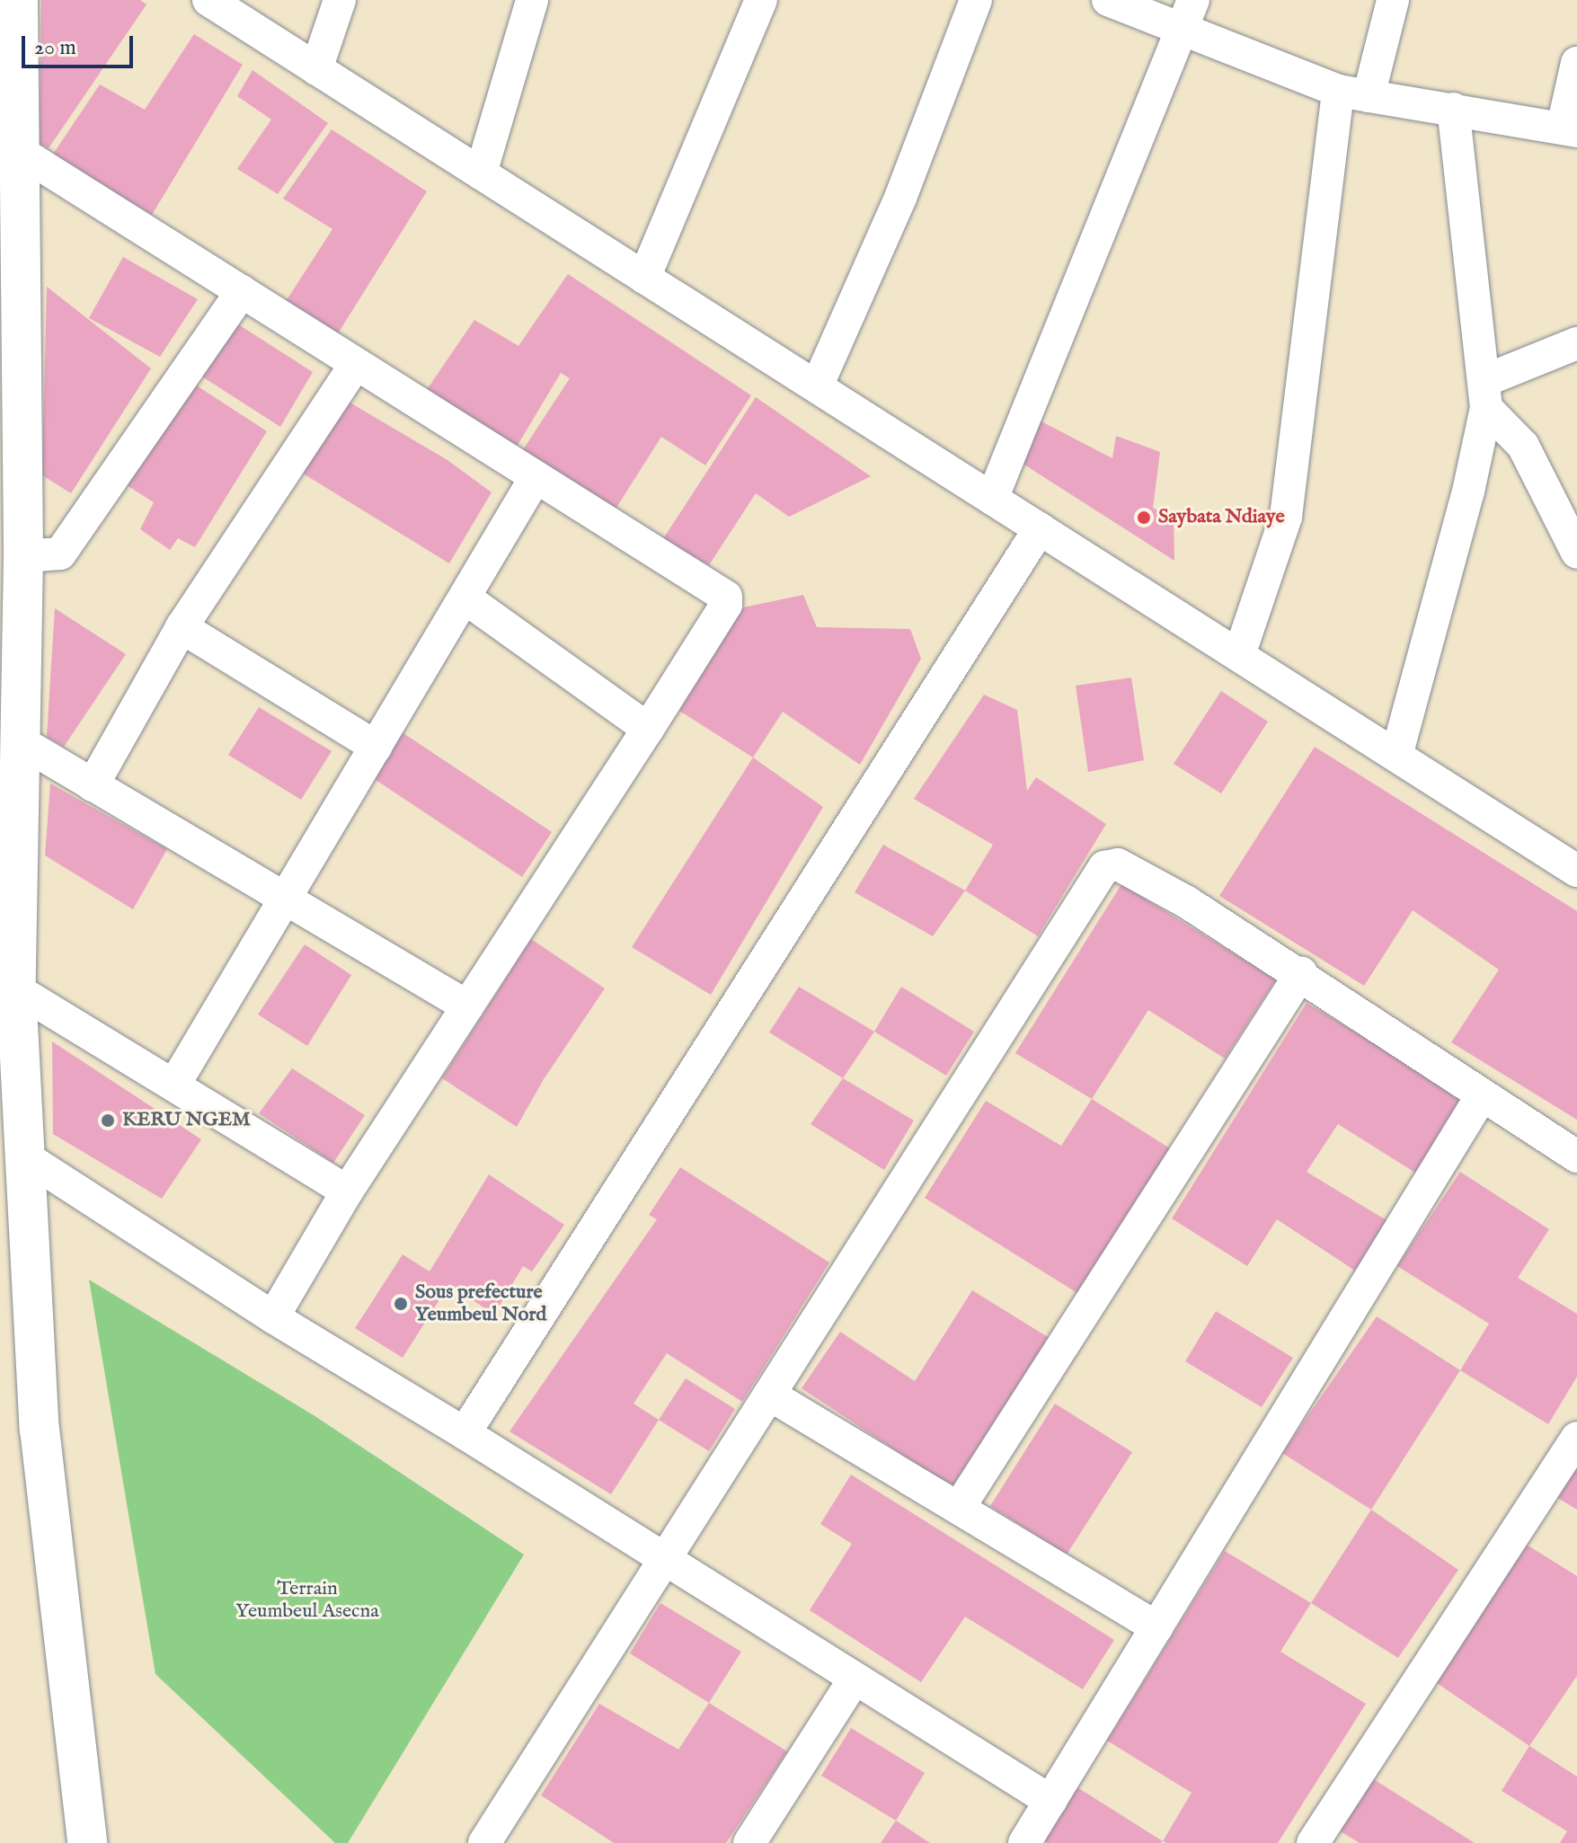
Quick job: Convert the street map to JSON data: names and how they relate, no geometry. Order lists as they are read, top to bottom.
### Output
{
  "parks": ["Terrain Yeumbeul Asecna"],
  "places": ["Saybata Ndiaye", "KERU NGEM", "Sous prefecture Yeumbeul Nord"],
  "scale_bar": "20 m"
}
